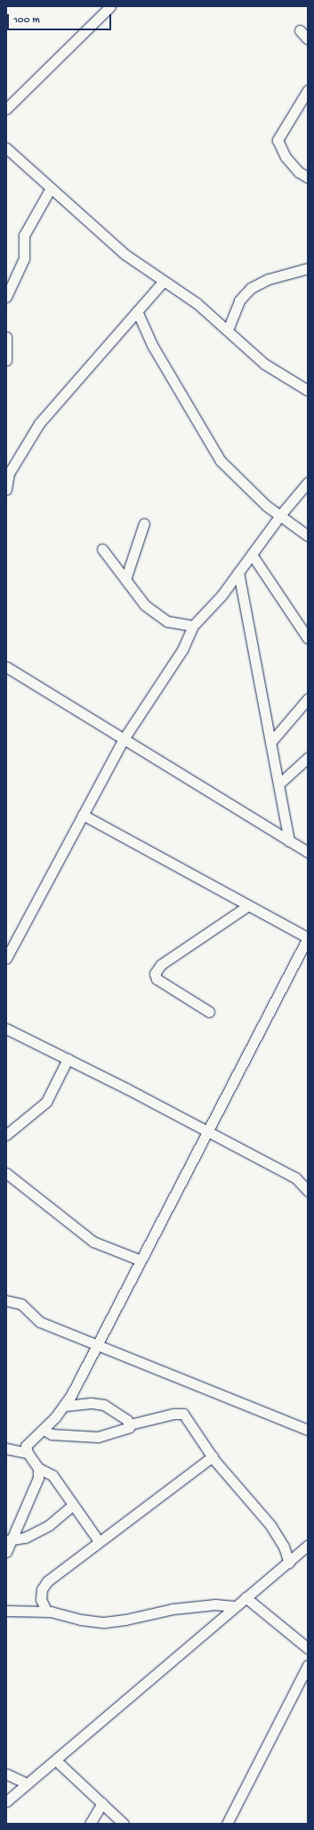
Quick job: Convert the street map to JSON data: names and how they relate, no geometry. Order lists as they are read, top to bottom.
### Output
{
  "scale_bar": "100 m"
}
